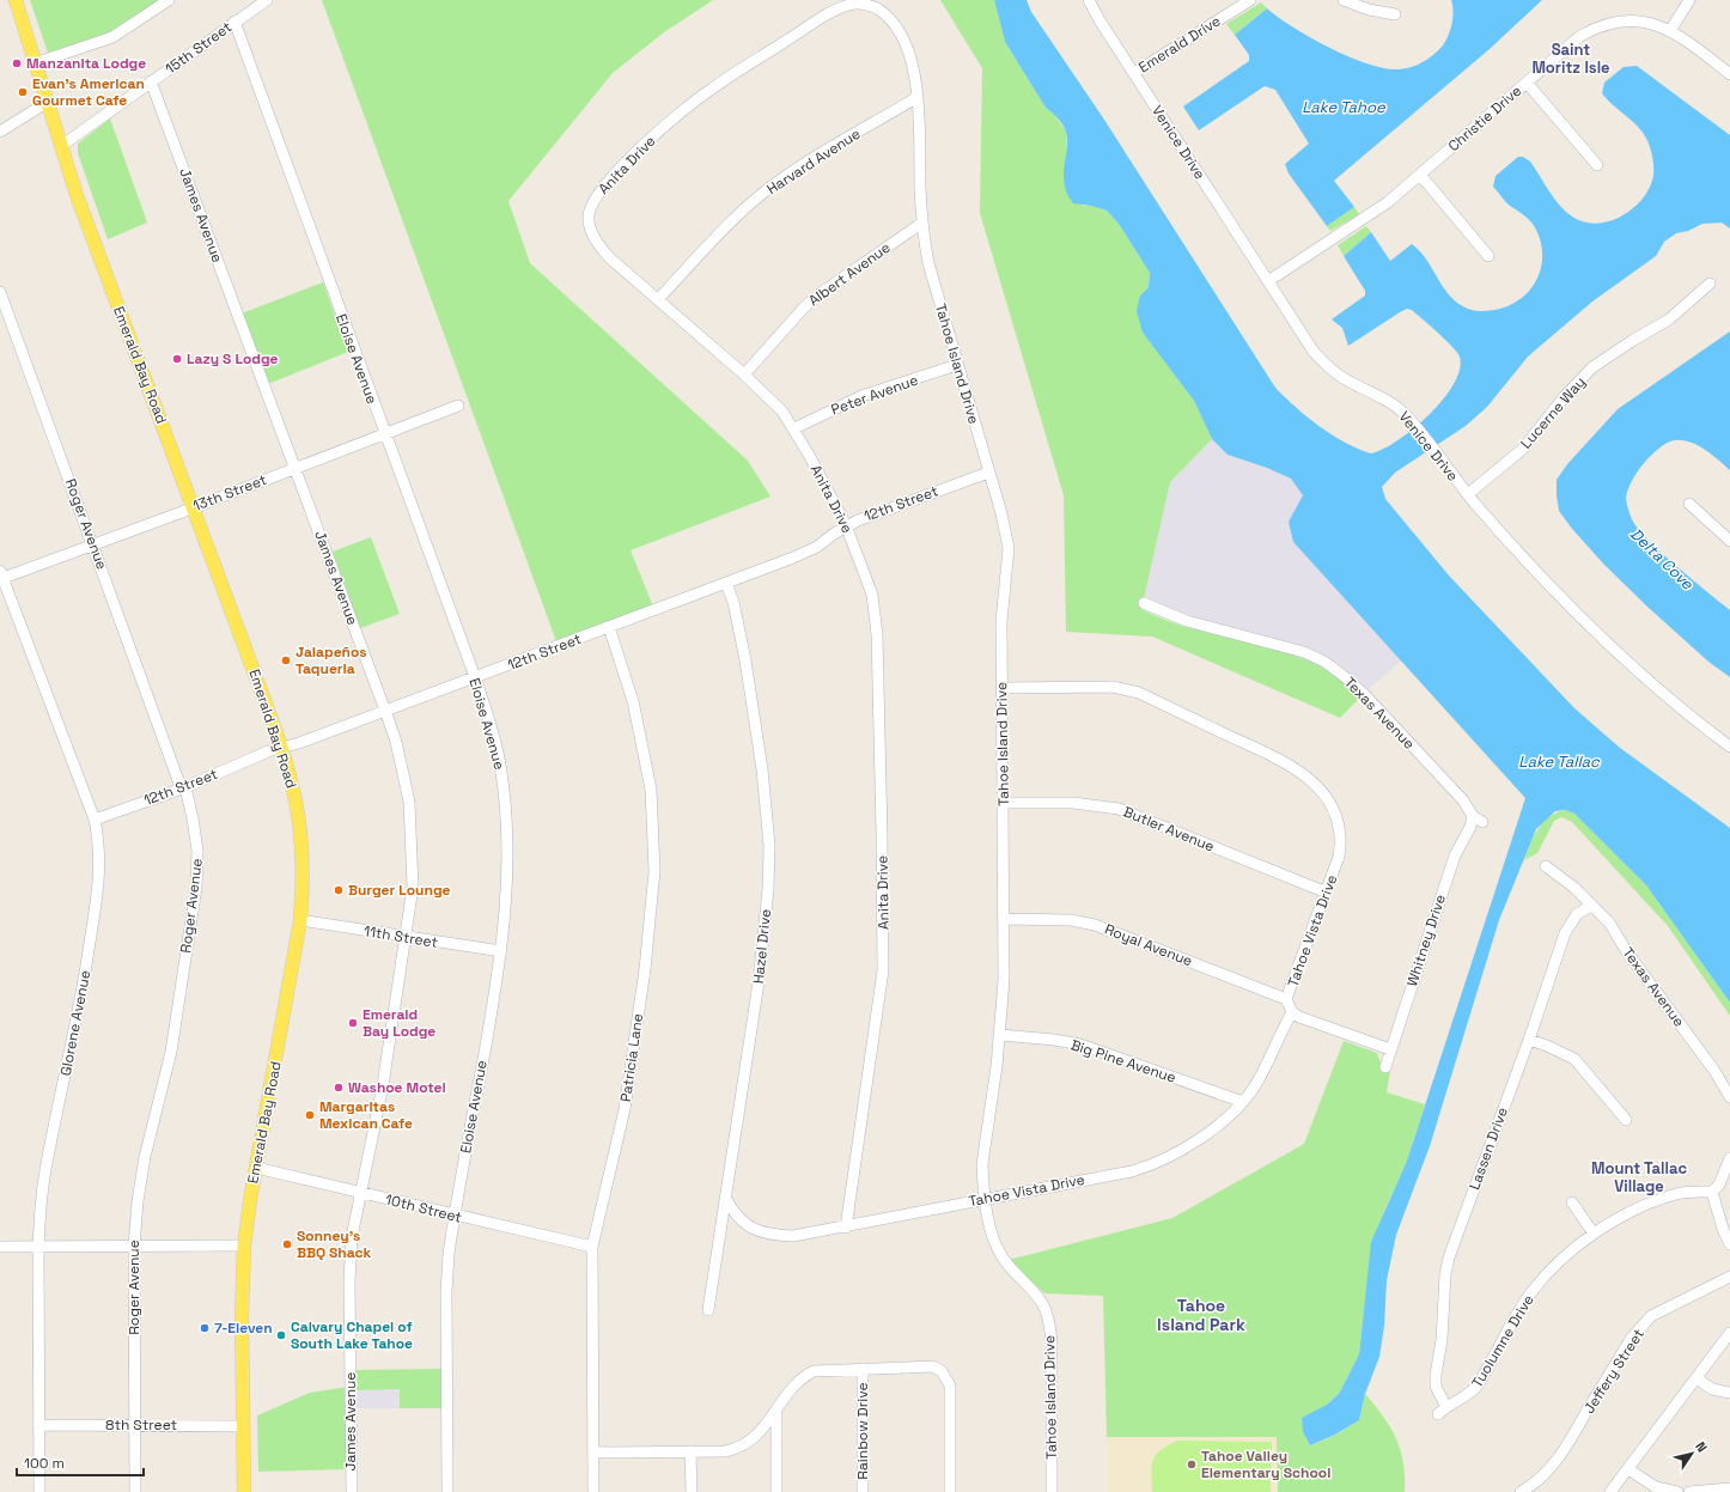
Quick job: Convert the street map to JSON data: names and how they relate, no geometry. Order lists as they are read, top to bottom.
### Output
{
  "streets": {
    "main road": ["Emerald Bay Road"],
    "street": [
      "Emerald Drive",
      "15th Street",
      "Christie Drive",
      "Venice Drive",
      "Harvard Avenue",
      "Anita Drive",
      "James Avenue",
      "Albert Avenue",
      "Eloise Avenue",
      "Tahoe Island Drive",
      "Peter Avenue",
      "Lucerne Way",
      "13th Street",
      "12th Street",
      "Roger Avenue",
      "Texas Avenue",
      "Butler Avenue",
      "Tahoe Vista Drive",
      "11th Street",
      "Whitney Drive",
      "Royal Avenue",
      "Hazel Drive",
      "Glorene Avenue",
      "Patricia Lane",
      "Big Pine Avenue",
      "Lassen Drive",
      "10th Street",
      "Tuolumne Drive",
      "Jeffery Street",
      "8th Street",
      "Rainbow Drive"
    ]
  },
  "crossings": [
    ["Emerald Drive", "Venice Drive"],
    ["15th Street", "James Avenue"],
    ["15th Street", "Eloise Avenue"],
    ["15th Street", "Emerald Bay Road"],
    ["Christie Drive", "Venice Drive"],
    ["Venice Drive", "Lucerne Way"],
    ["Harvard Avenue", "Anita Drive"],
    ["Harvard Avenue", "Tahoe Island Drive"],
    ["Anita Drive", "Albert Avenue"],
    ["Anita Drive", "Tahoe Island Drive"],
    ["Anita Drive", "Peter Avenue"],
    ["Anita Drive", "12th Street"],
    ["Anita Drive", "Tahoe Vista Drive"],
    ["James Avenue", "13th Street"],
    ["James Avenue", "12th Street"],
    ["James Avenue", "11th Street"],
    ["James Avenue", "10th Street"],
    ["Albert Avenue", "Tahoe Island Drive"],
    ["Eloise Avenue", "13th Street"],
    ["Eloise Avenue", "12th Street"],
    ["Eloise Avenue", "11th Street"],
    ["Eloise Avenue", "10th Street"],
    ["Tahoe Island Drive", "Peter Avenue"],
    ["Tahoe Island Drive", "12th Street"],
    ["Tahoe Island Drive", "Butler Avenue"],
    ["Tahoe Island Drive", "Tahoe Vista Drive"],
    ["Tahoe Island Drive", "Royal Avenue"],
    ["Tahoe Island Drive", "Big Pine Avenue"],
    ["Emerald Bay Road", "13th Street"],
    ["Emerald Bay Road", "12th Street"],
    ["Emerald Bay Road", "11th Street"],
    ["Emerald Bay Road", "10th Street"],
    ["Emerald Bay Road", "8th Street"],
    ["13th Street", "Roger Avenue"],
    ["13th Street", "Glorene Avenue"],
    ["12th Street", "Roger Avenue"],
    ["12th Street", "Hazel Drive"],
    ["12th Street", "Glorene Avenue"],
    ["12th Street", "Patricia Lane"],
    ["Roger Avenue", "8th Street"],
    ["Texas Avenue", "Whitney Drive"],
    ["Texas Avenue", "Lassen Drive"],
    ["Butler Avenue", "Tahoe Vista Drive"],
    ["Tahoe Vista Drive", "Royal Avenue"],
    ["Tahoe Vista Drive", "Hazel Drive"],
    ["Tahoe Vista Drive", "Big Pine Avenue"],
    ["Glorene Avenue", "8th Street"],
    ["Patricia Lane", "10th Street"],
    ["Lassen Drive", "Tuolumne Drive"]
  ],
  "districts": ["Saint Moritz Isle", "Mount Tallac Village", "Tahoe Island Park"],
  "water": ["Lake Tahoe", "Delta Cove", "Lake Tallac"],
  "places": [
    "Manzanita Lodge",
    "Evan's American Gourmet Cafe",
    "Lazy S Lodge",
    "Jalapeños Taqueria",
    "Burger Lounge",
    "Emerald Bay Lodge",
    "Washoe Motel",
    "Margaritas Mexican Cafe",
    "Sonney's BBQ Shack",
    "7-Eleven",
    "Calvary Chapel of South Lake Tahoe",
    "Tahoe Valley Elementary School"
  ],
  "scale_bar": "100 m",
  "north": "top right"
}
